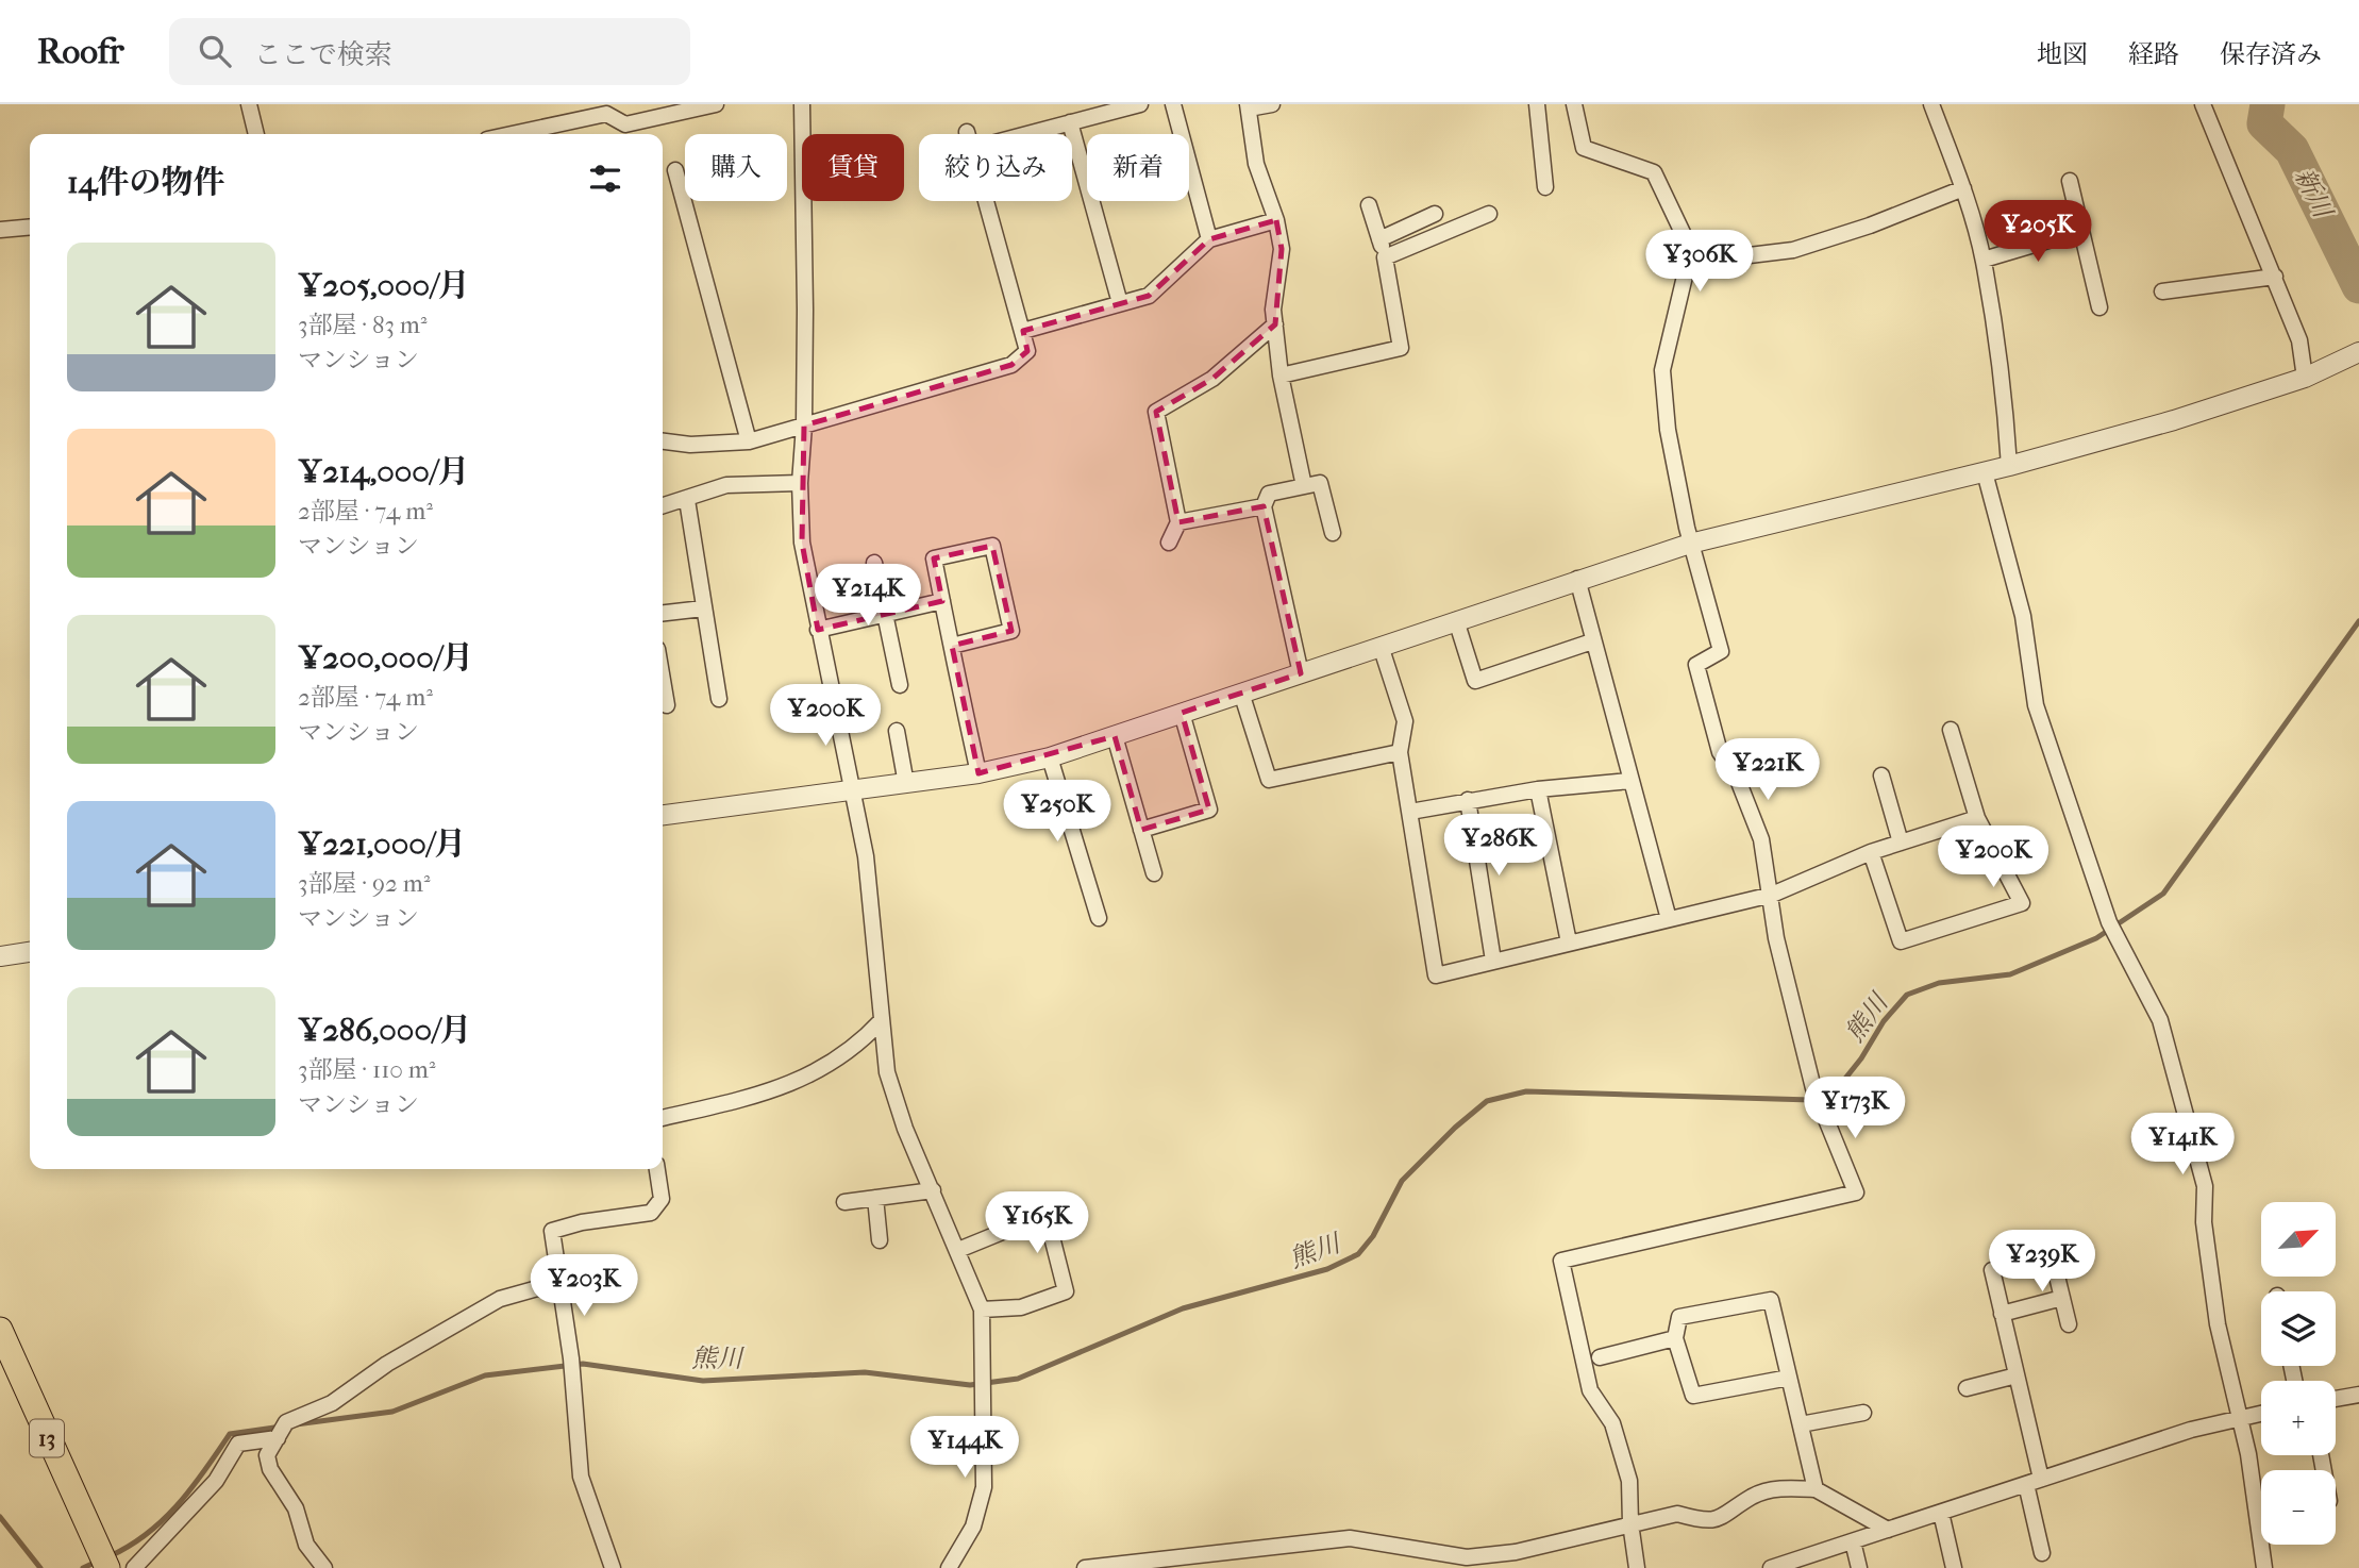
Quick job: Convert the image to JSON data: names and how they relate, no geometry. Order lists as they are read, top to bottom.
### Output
{
  "streets": {
    "main road": ["13"]
  },
  "water": ["新川", "熊川"],
  "north": "top right",
  "page": {
    "header": "Roofr",
    "search": "ここで検索",
    "nav": ["地図", "経路", "保存済み"],
    "chip": [
      "購入",
      "賃貸",
      "絞り込み",
      "新着"
    ],
    "heading": "14件の物件",
    "price": [
      "¥205K",
      "¥306K",
      "¥214K",
      "¥200K",
      "¥221K",
      "¥250K",
      "¥286K",
      "¥200K",
      "¥173K",
      "¥141K",
      "¥165K",
      "¥239K",
      "¥203K",
      "¥144K"
    ],
    "list": [
      {
        "name": "¥205,000/月",
        "note": "3部屋 · 83 m² · マンション"
      },
      {
        "name": "¥214,000/月",
        "note": "2部屋 · 74 m² · マンション"
      },
      {
        "name": "¥200,000/月",
        "note": "2部屋 · 74 m² · マンション"
      },
      {
        "name": "¥221,000/月",
        "note": "3部屋 · 92 m² · マンション"
      },
      {
        "name": "¥286,000/月",
        "note": "3部屋 · 110 m² · マンション"
      }
    ],
    "map_buttons": ["+", "−"]
  }
}
